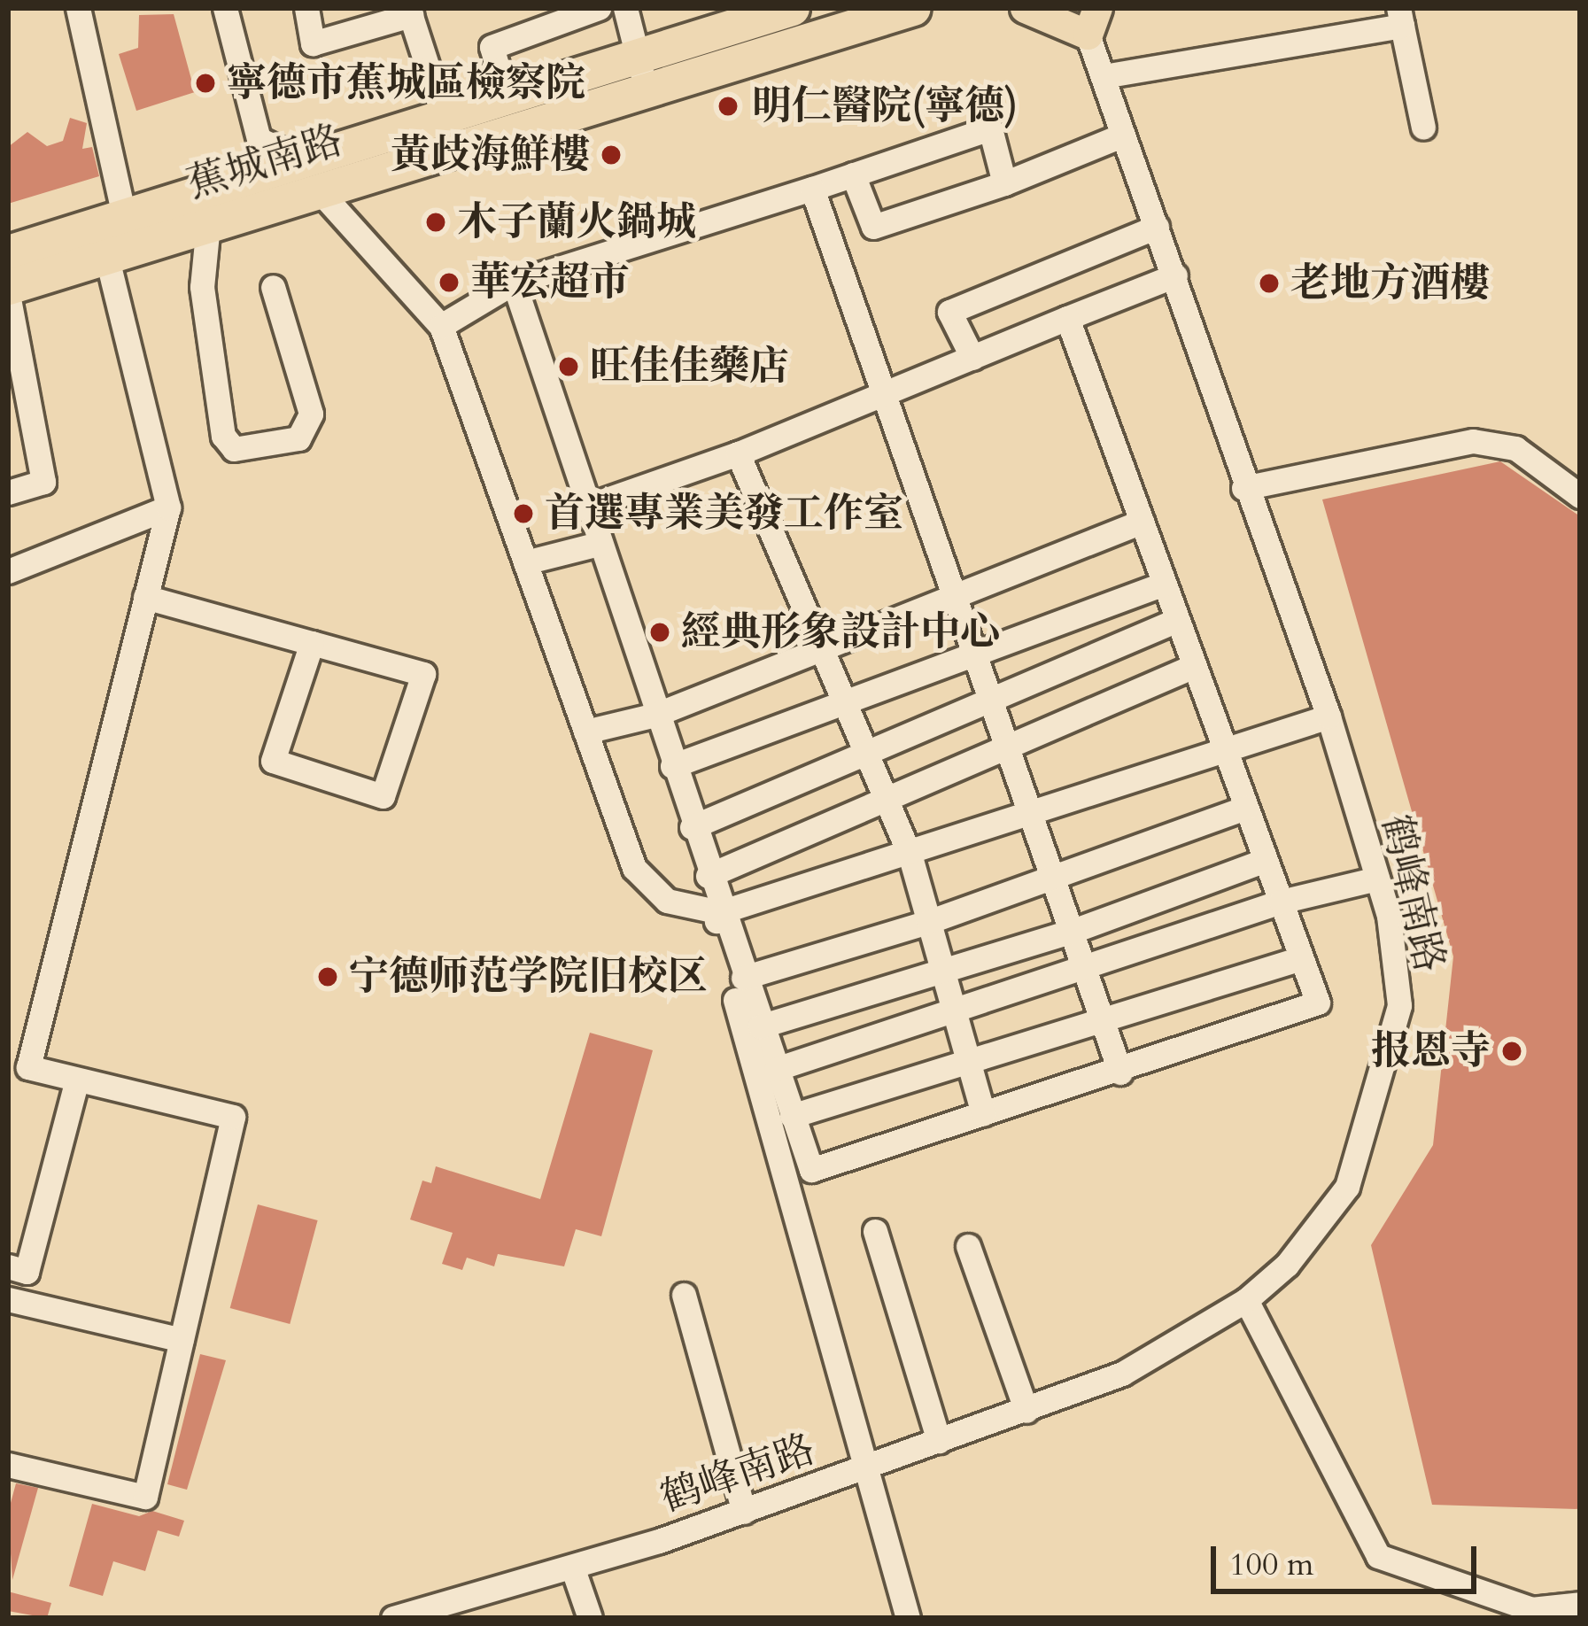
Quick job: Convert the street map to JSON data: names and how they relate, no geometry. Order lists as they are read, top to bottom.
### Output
{
  "streets": {
    "highway": ["蕉城南路"],
    "street": ["鹤峰南路"]
  },
  "places": [
    "寧德市蕉城區檢察院",
    "明仁醫院(寧德)",
    "黃歧海鮮樓",
    "木子蘭火鍋城",
    "華宏超市",
    "老地方酒樓",
    "旺佳佳藥店",
    "首選專業美發工作室",
    "經典形象設計中心",
    "宁德师范学院旧校区",
    "报恩寺"
  ],
  "scale_bar": "100 m"
}
